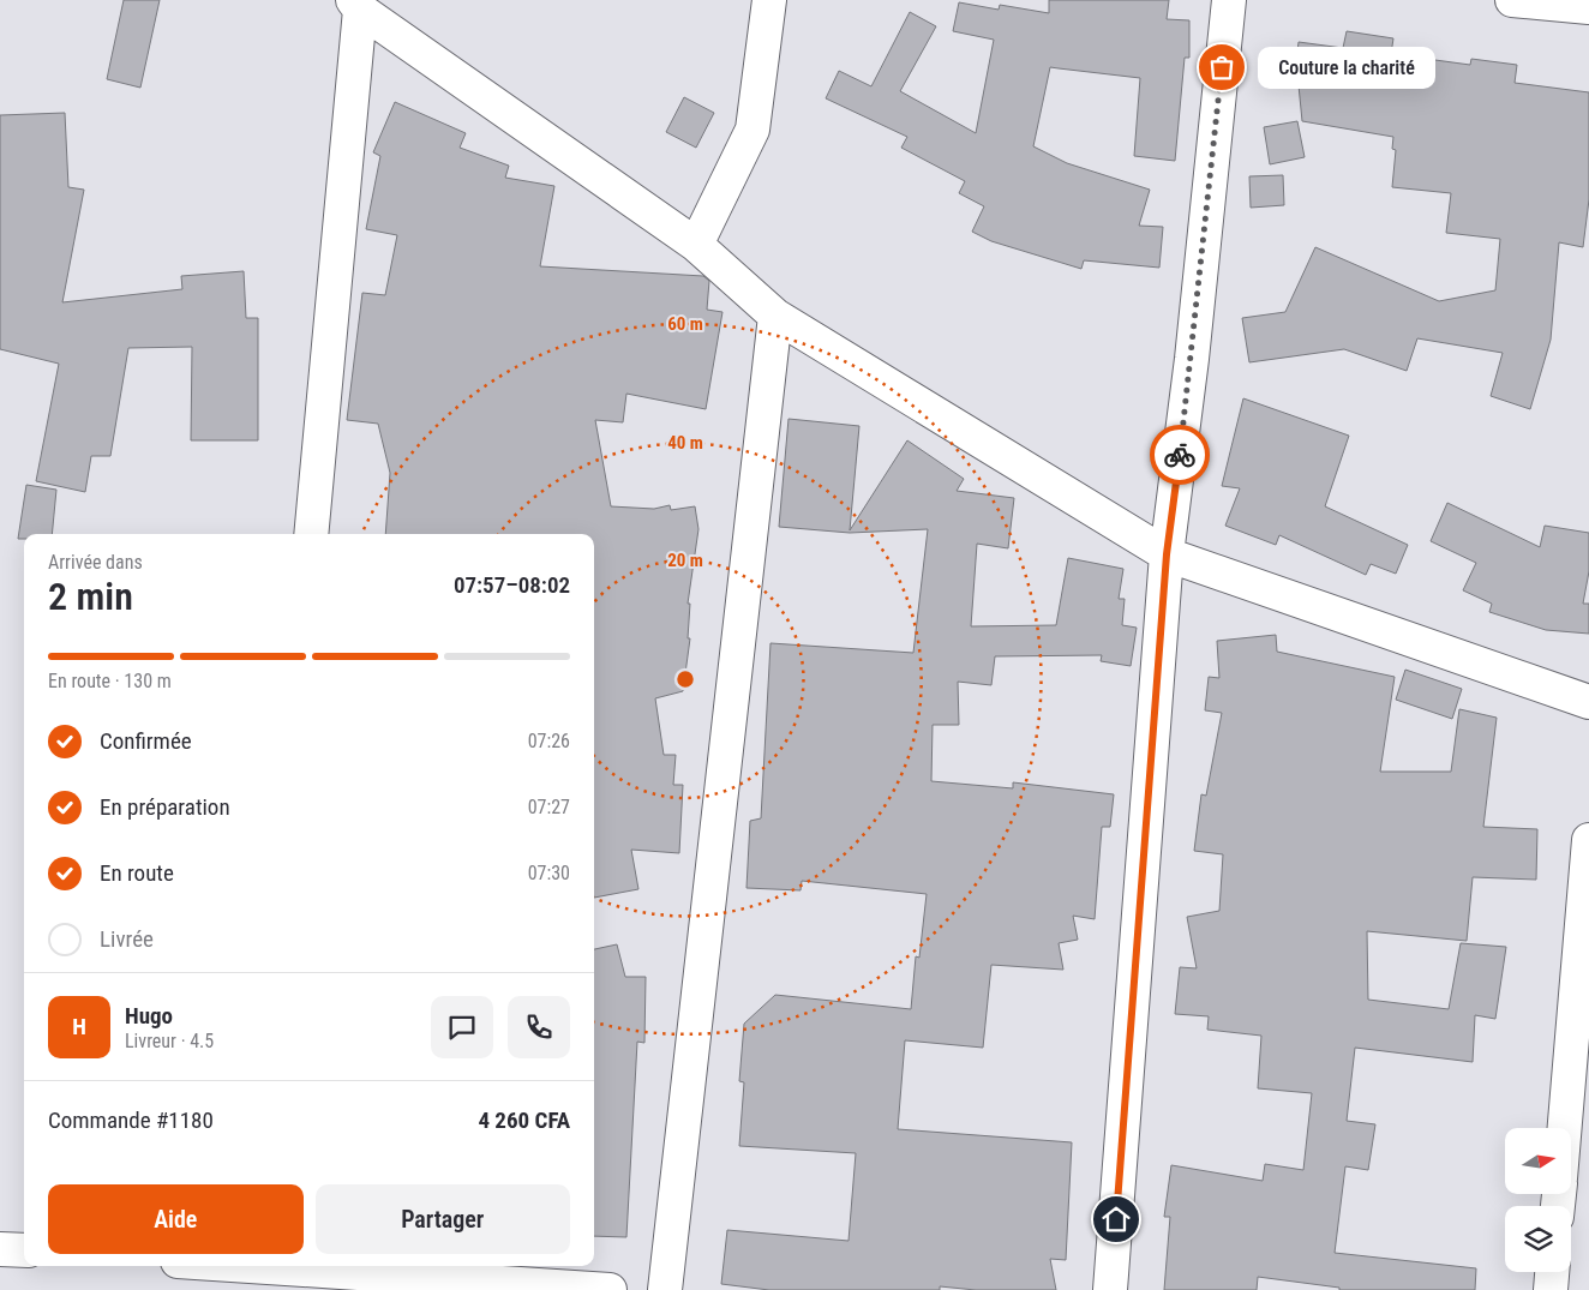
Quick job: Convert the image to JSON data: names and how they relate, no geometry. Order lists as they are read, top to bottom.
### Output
{
  "places": ["Couture la charité"],
  "north": "right",
  "page": {
    "bubble": "Couture la charité",
    "heading": ["2 min", "Arrivée dans", "07:57–08:02"],
    "panel": [
      "Hugo",
      "Livreur · 4.5",
      "Commande #1180",
      "4 260 CFA"
    ],
    "bar": "En route · 130 m",
    "list": [
      ["Confirmée", "07:26"],
      ["En préparation", "07:27"],
      ["En route", "07:30"],
      "Livrée"
    ],
    "round": "H",
    "buttons": ["Aide", "Partager"]
  },
  "rings": ["60 m", "40 m", "20 m"]
}
